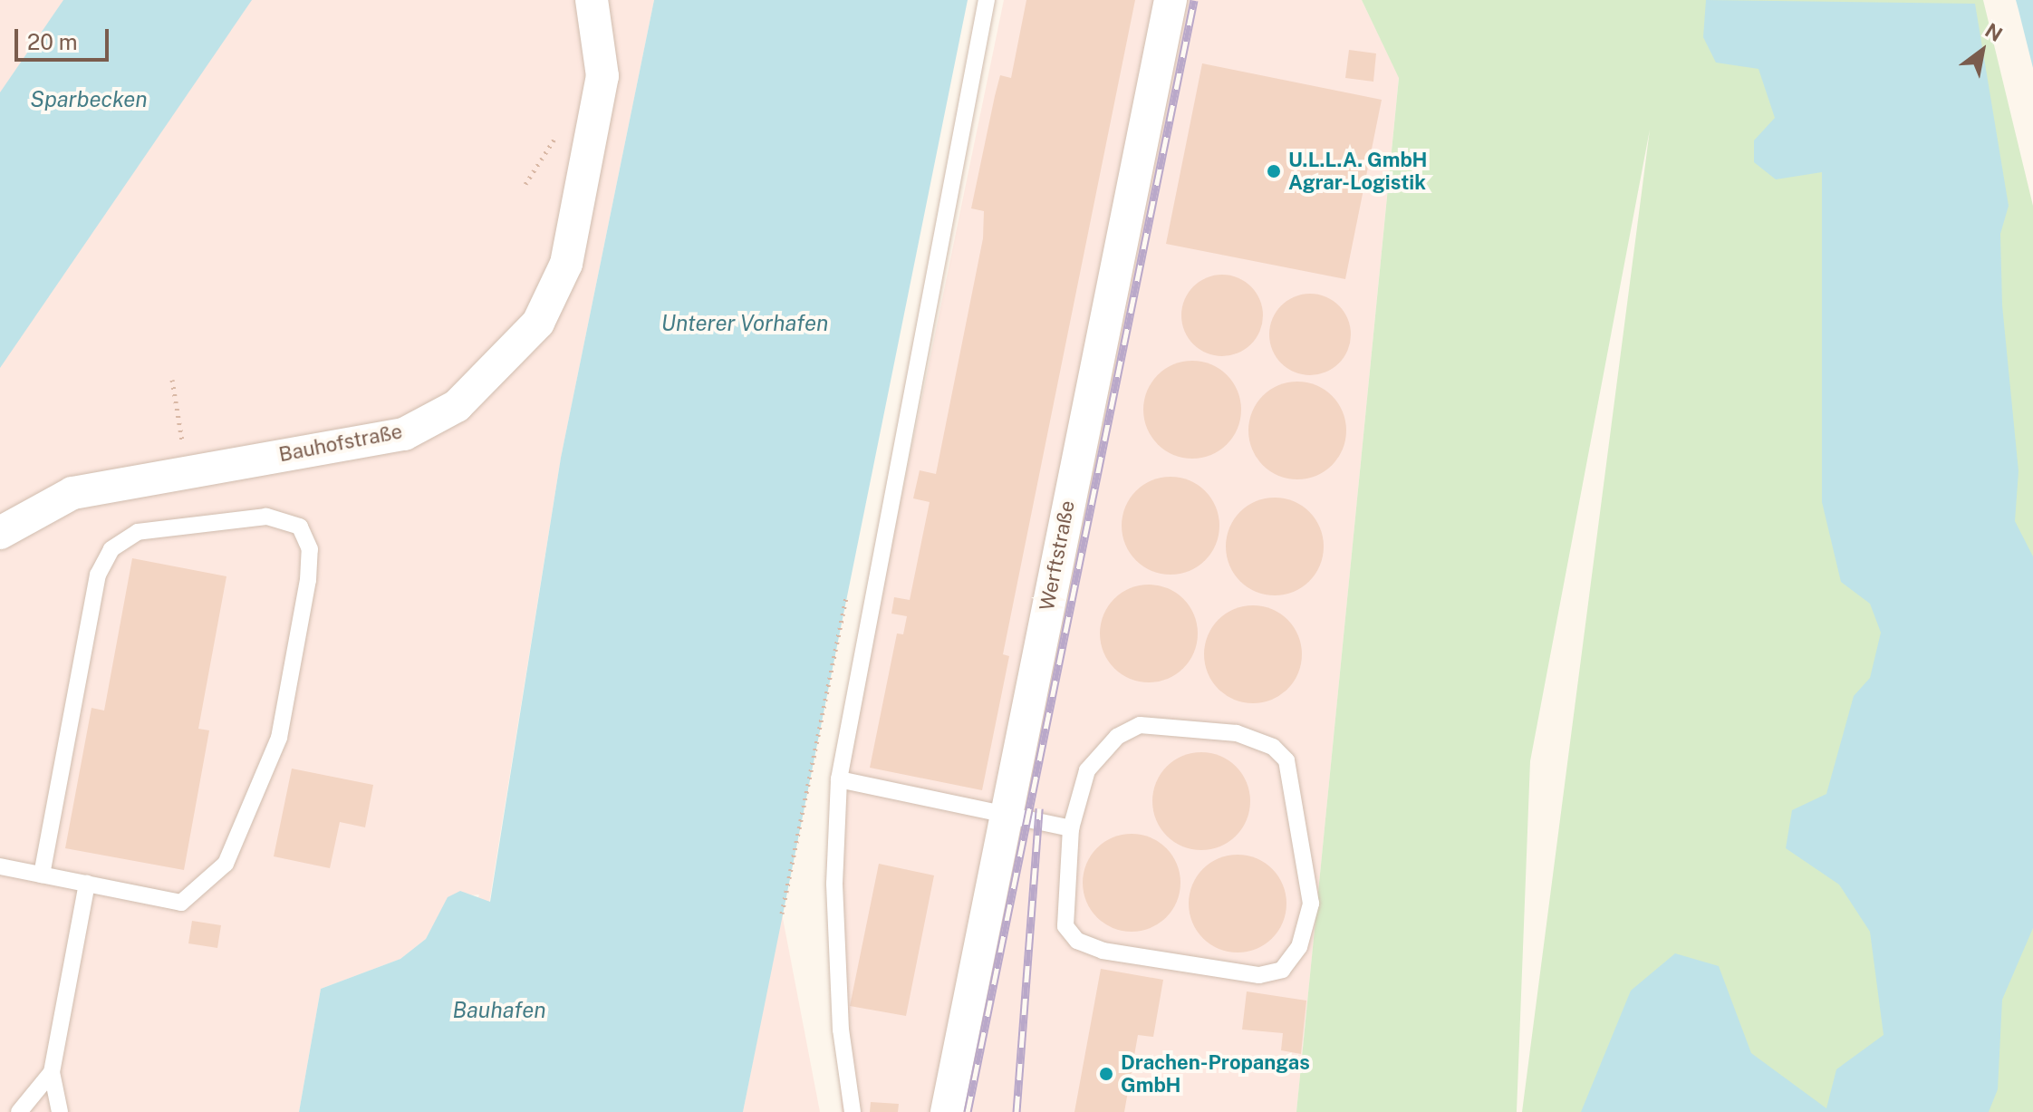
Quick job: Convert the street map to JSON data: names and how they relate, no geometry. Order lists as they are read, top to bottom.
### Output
{
  "streets": {
    "street": ["Bauhofstraße", "Werftstraße"]
  },
  "water": ["Sparbecken", "Unterer Vorhafen", "Bauhafen"],
  "places": ["U.L.L.A. GmbH Agrar-Logistik", "Drachen-Propangas GmbH"],
  "scale_bar": "20 m",
  "north": "top right"
}
